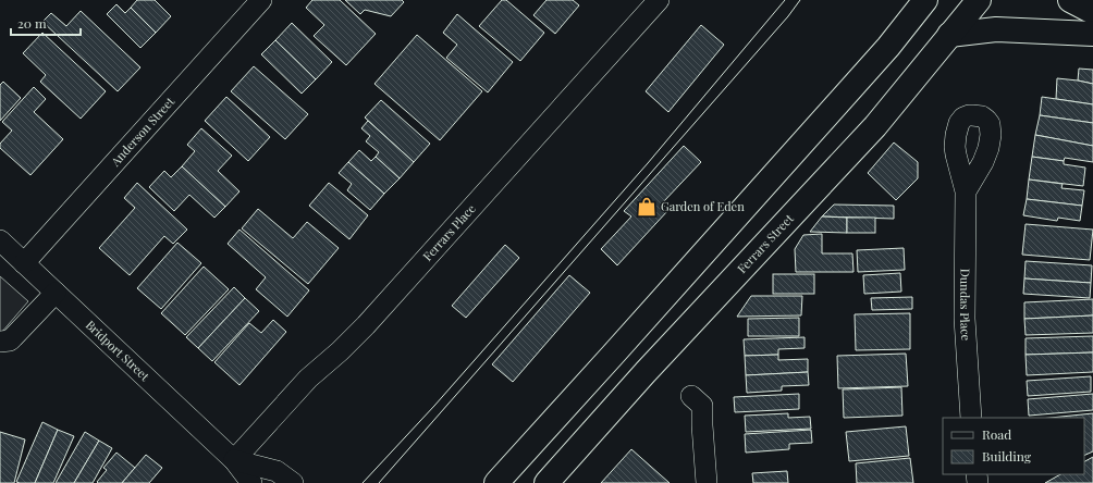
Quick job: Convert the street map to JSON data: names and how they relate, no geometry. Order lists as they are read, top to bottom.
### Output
{
  "streets": {
    "main road": ["Ferrars Street"],
    "street": [
      "Anderson Street",
      "Ferrars Place",
      "Dundas Place",
      "Bridport Street"
    ]
  },
  "crossings": [
    ["Anderson Street", "Bridport Street"],
    ["Ferrars Place", "Bridport Street"]
  ],
  "places": {
    "shop": ["Garden of Eden"]
  },
  "legend": ["Road", "Building"],
  "scale_bar": "20 m"
}
